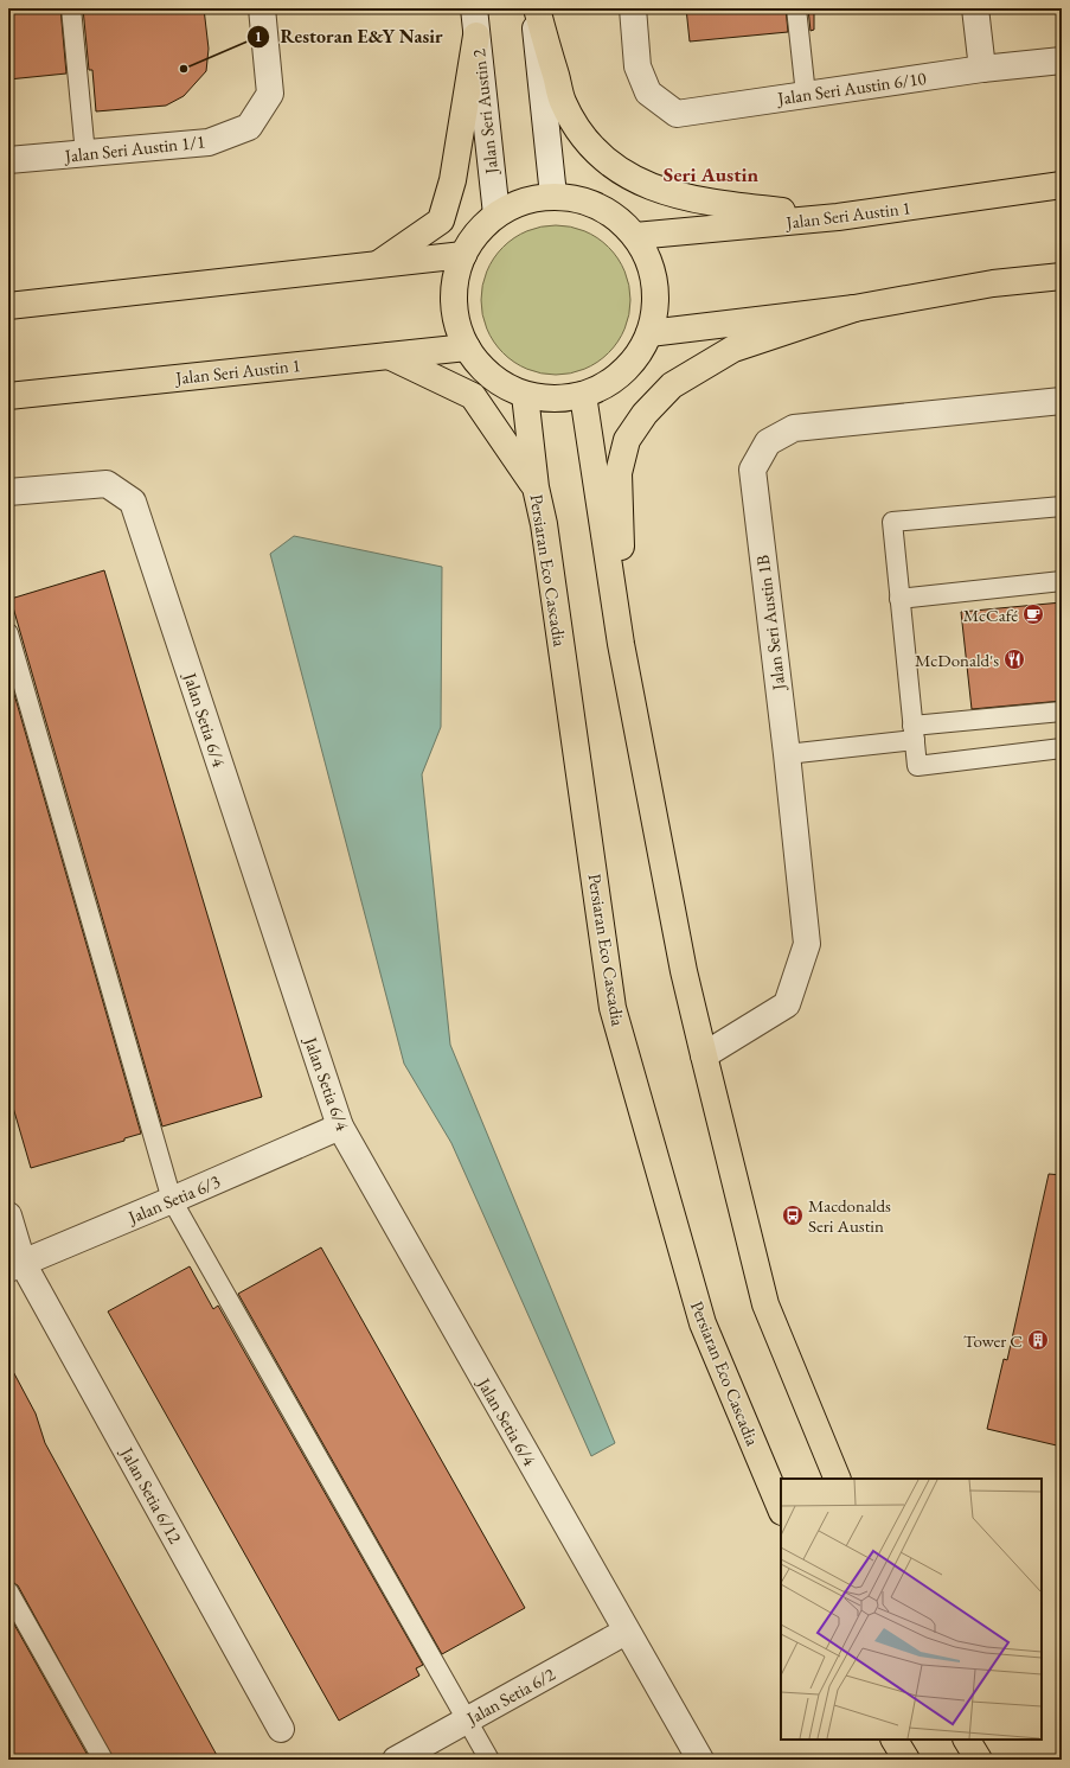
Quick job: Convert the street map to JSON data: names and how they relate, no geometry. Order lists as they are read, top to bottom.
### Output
{
  "streets": {
    "main road": ["Jalan Seri Austin 1", "Persiaran Eco Cascadia"],
    "street": [
      "Jalan Seri Austin 6/10",
      "Jalan Seri Austin 2",
      "Jalan Seri Austin 1/1",
      "Jalan Seri Austin 1B",
      "Jalan Setia 6/4",
      "Jalan Setia 6/3",
      "Jalan Setia 6/12",
      "Jalan Setia 6/2"
    ]
  },
  "crossings": [
    ["Jalan Setia 6/4", "Jalan Setia 6/3"],
    ["Jalan Setia 6/4", "Jalan Setia 6/2"],
    ["Jalan Setia 6/3", "Jalan Setia 6/12"]
  ],
  "districts": ["Seri Austin"],
  "places": {
    "other": ["Restoran E&Y Nasir"],
    "cafe": ["McCafé"],
    "restaurant": ["McDonald's"],
    "bus stop": ["Macdonalds Seri Austin"],
    "building": ["Tower C"]
  }
}
